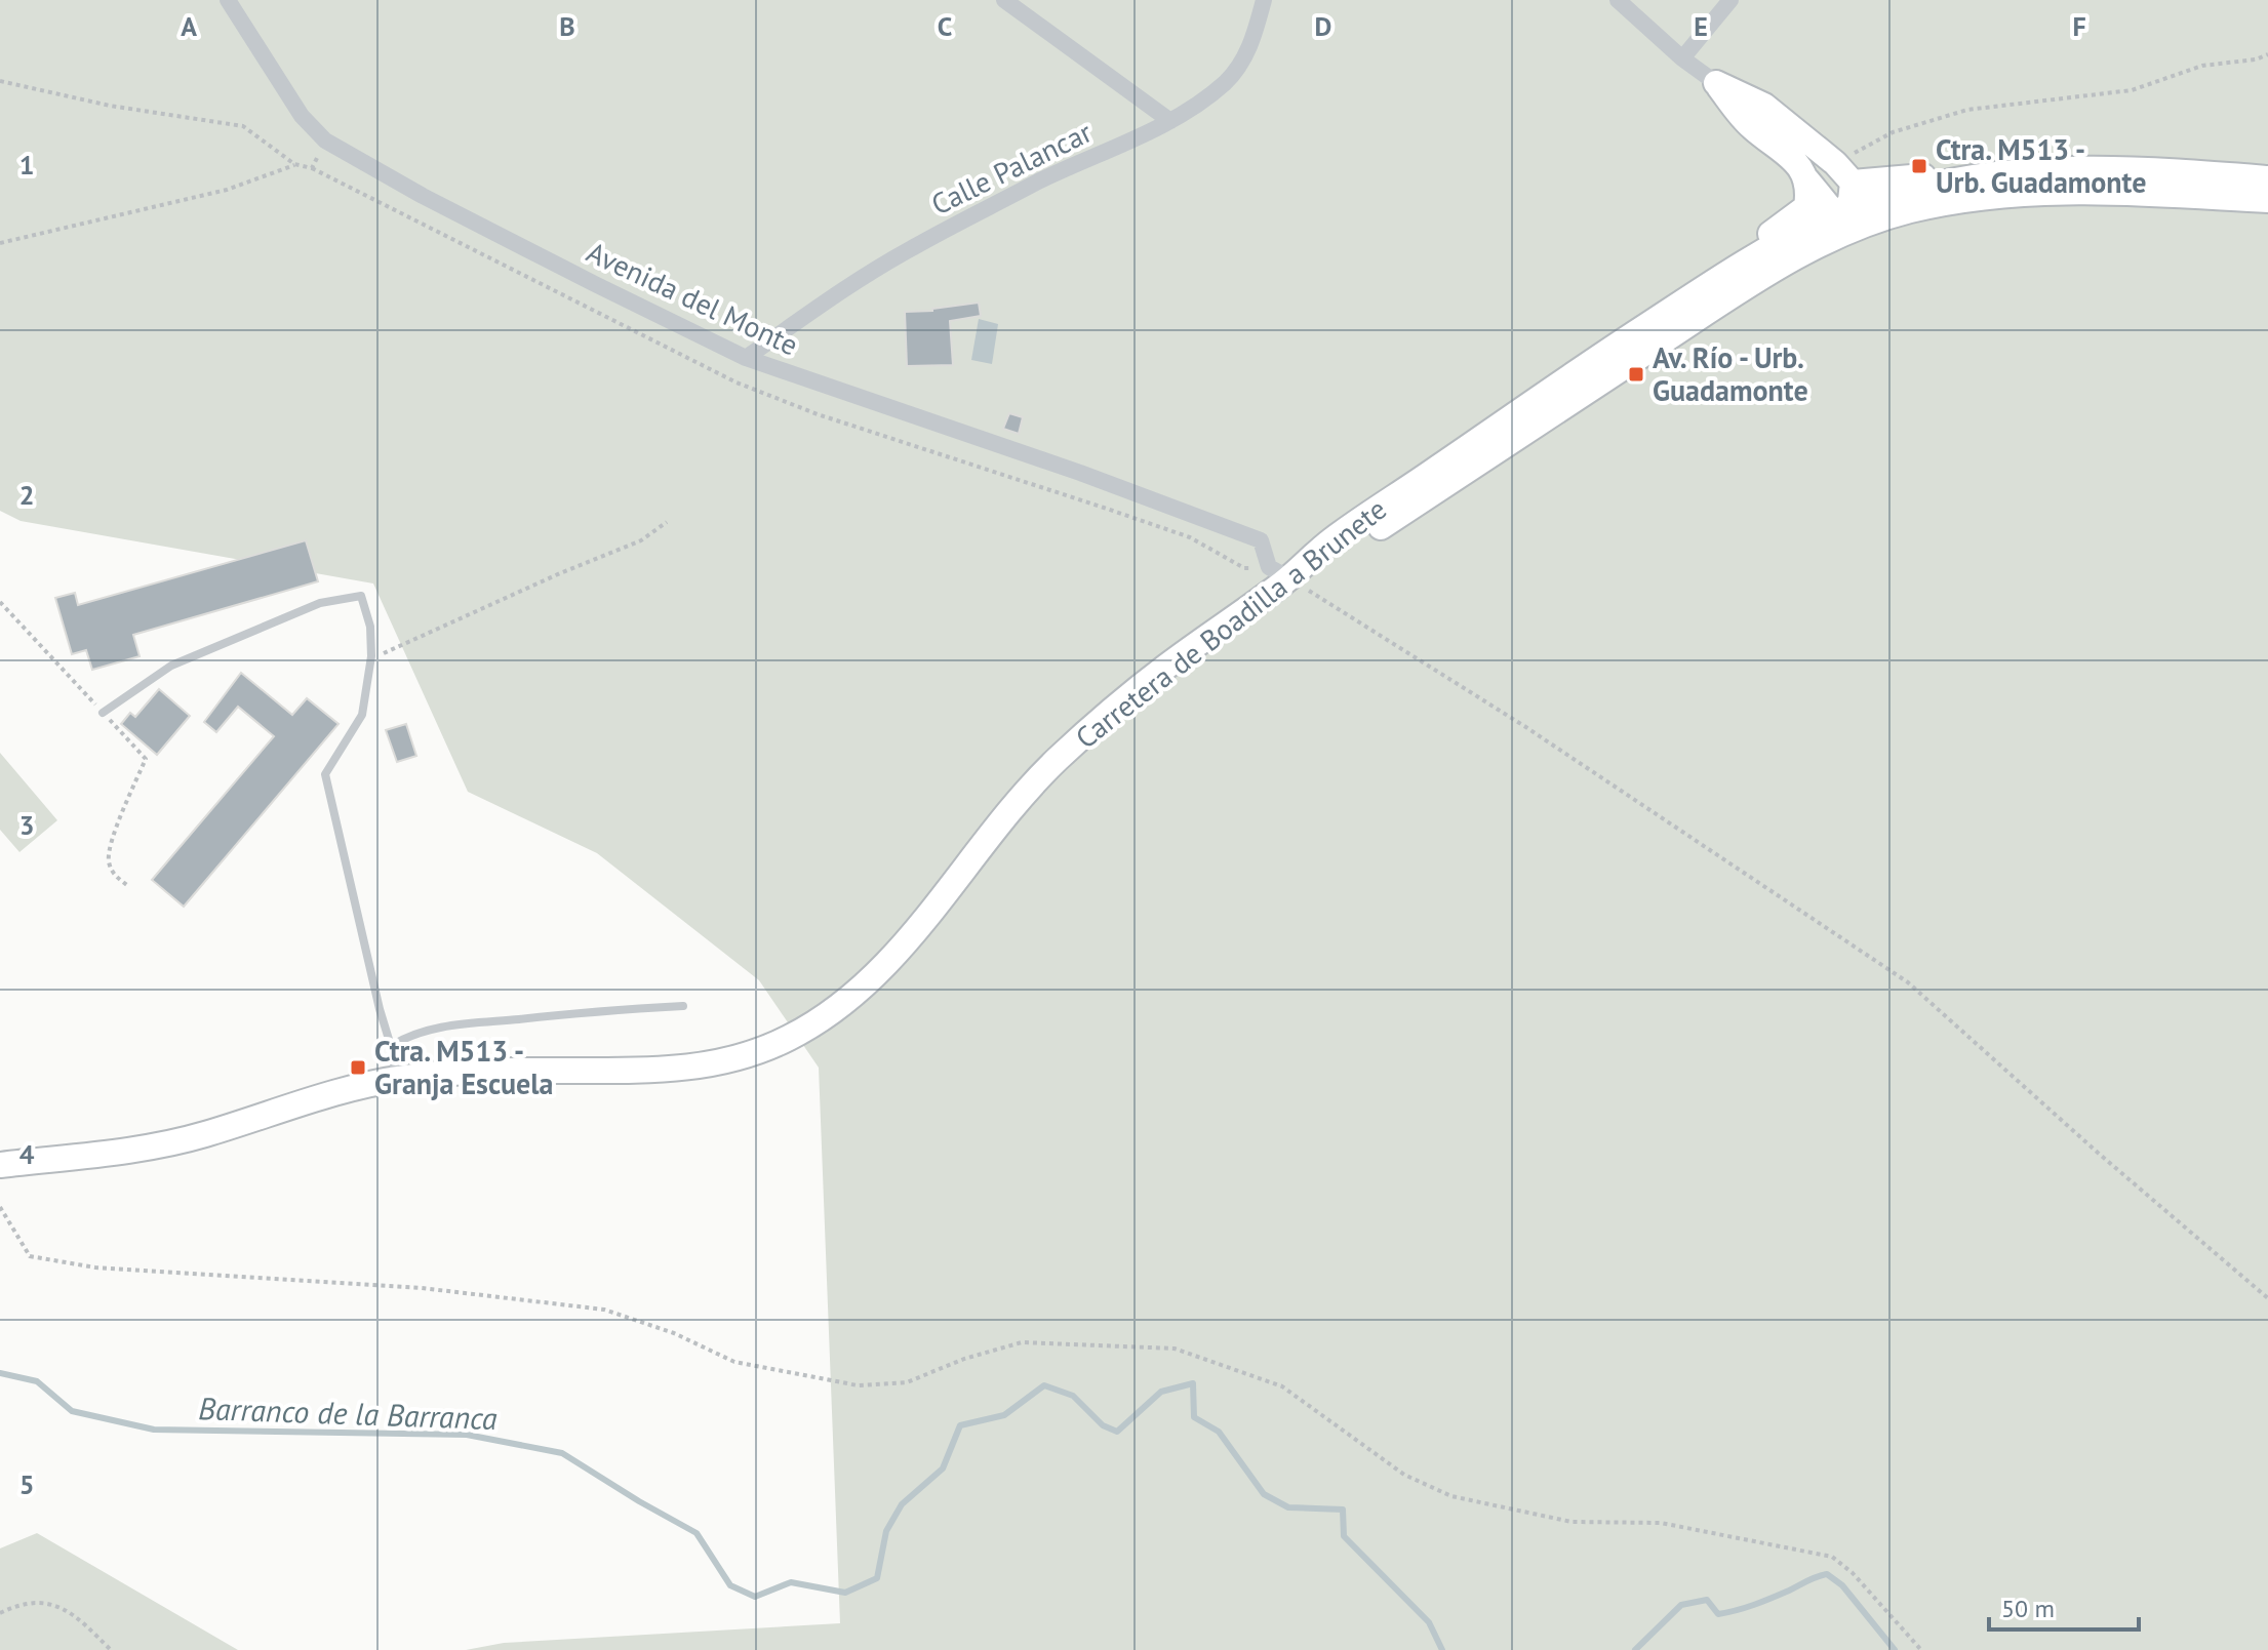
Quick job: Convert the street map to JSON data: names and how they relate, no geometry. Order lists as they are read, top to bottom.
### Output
{
  "streets": {
    "main road": ["Carretera de Boadilla a Brunete"],
    "street": ["Calle Palancar", "Avenida del Monte"]
  },
  "crossings": [
    ["Calle Palancar", "Avenida del Monte"],
    ["Avenida del Monte", "Carretera de Boadilla a Brunete"]
  ],
  "water": ["Barranco de la Barranca"],
  "places": {
    "transit": ["Ctra. M513 - Urb. Guadamonte", "Av. Río - Urb. Guadamonte", "Ctra. M513 - Granja Escuela"]
  },
  "scale_bar": "50 m",
  "grid": {
    "columns": [
      "A",
      "B",
      "C",
      "D",
      "E",
      "F"
    ],
    "rows": [
      "1",
      "2",
      "3",
      "4",
      "5"
    ]
  }
}
